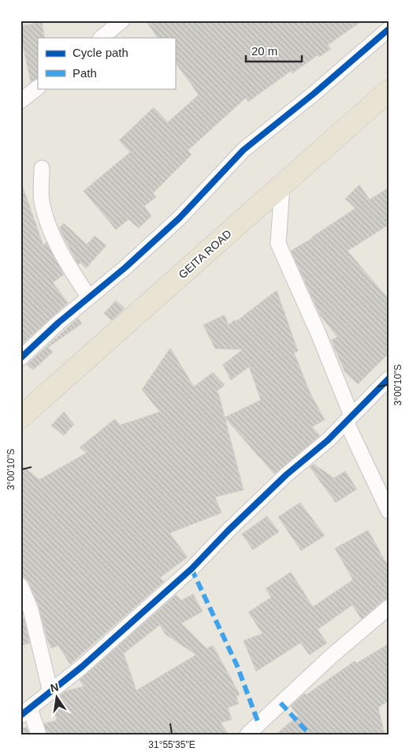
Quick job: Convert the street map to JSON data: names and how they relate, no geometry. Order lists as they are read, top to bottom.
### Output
{
  "streets": {
    "highway": ["GEITA ROAD"]
  },
  "legend": ["Cycle path", "Path"],
  "scale_bar": "20 m",
  "north": "top",
  "coordinates": ["3°00'10\"S", "31°55'35\"E"]
}
